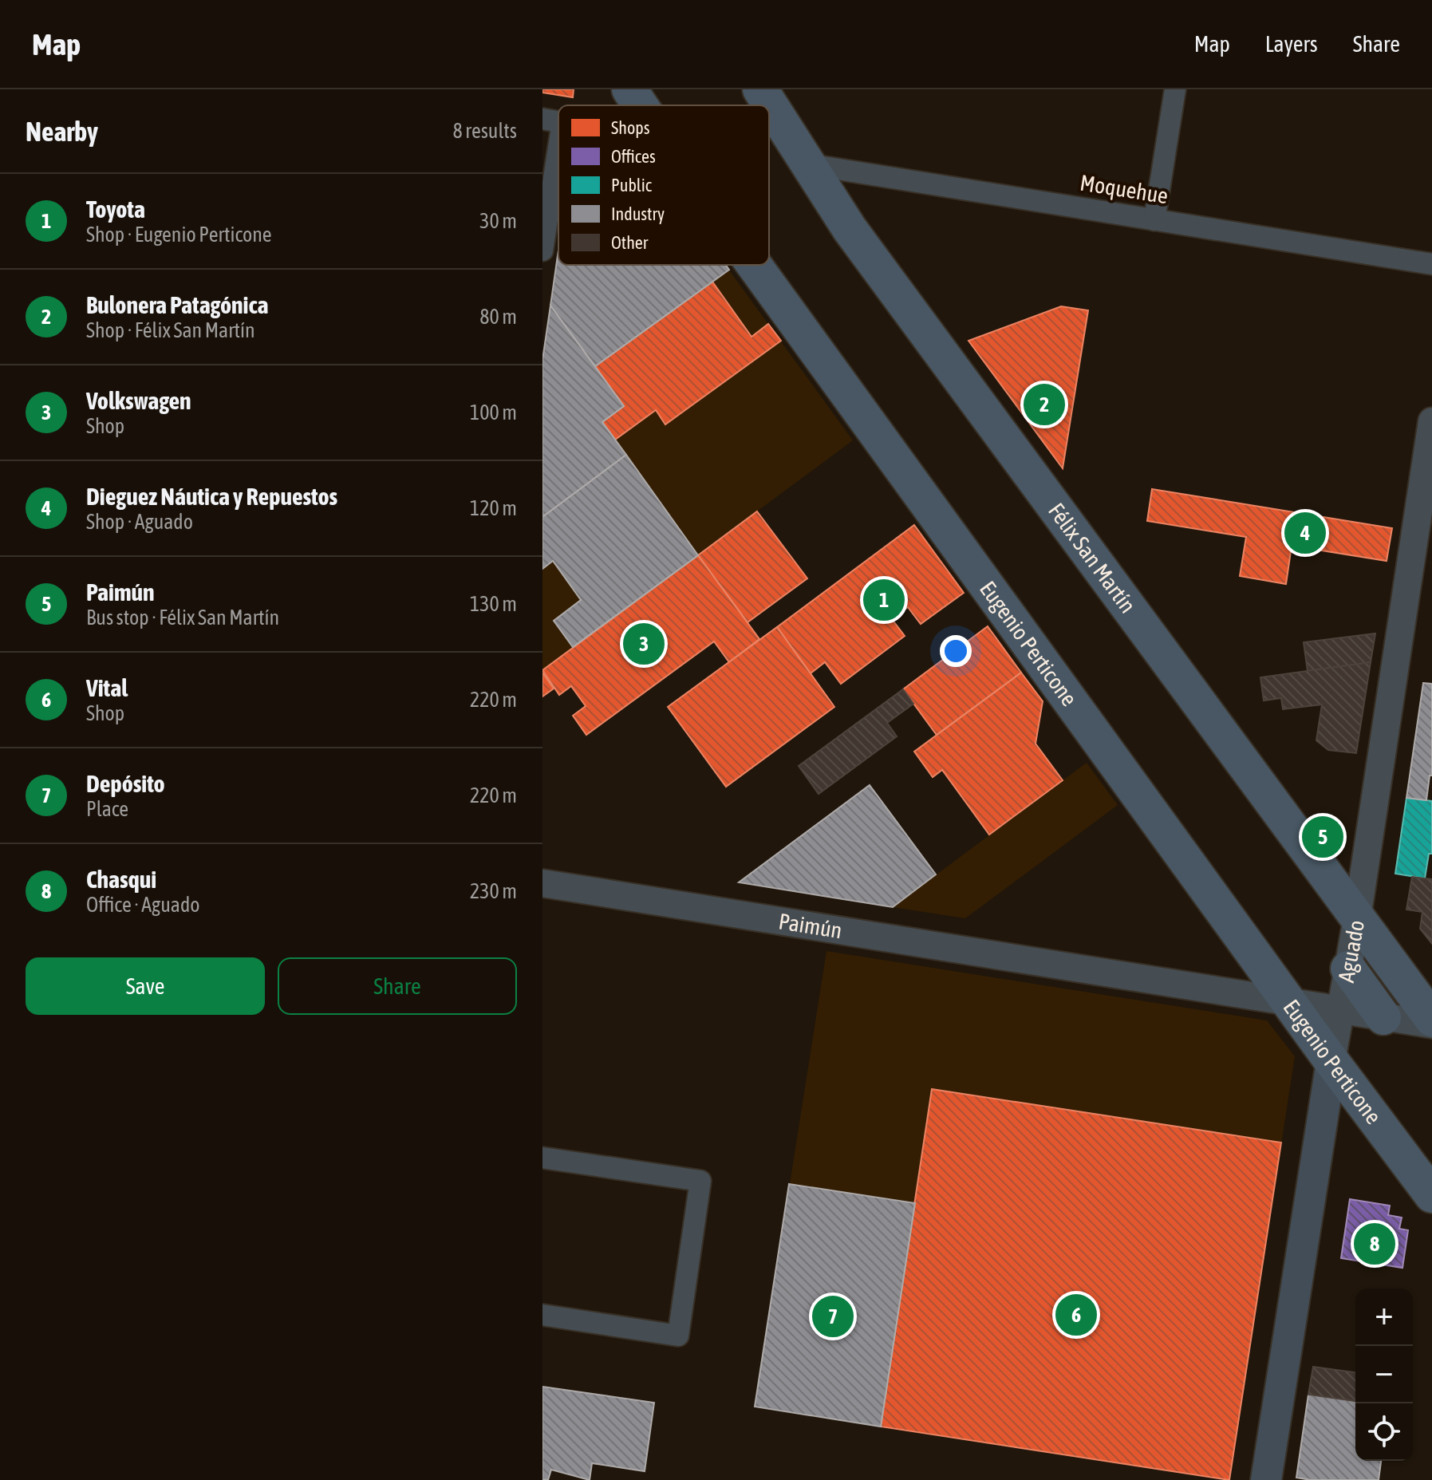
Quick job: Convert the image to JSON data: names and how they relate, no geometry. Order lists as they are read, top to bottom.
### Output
{
  "streets": {
    "highway": ["Félix San Martín", "Eugenio Perticone"],
    "main road": ["Aguado"],
    "street": ["Moquehue", "Paimún"]
  },
  "crossings": [
    ["Moquehue", "Félix San Martín"],
    ["Félix San Martín", "Aguado"],
    ["Eugenio Perticone", "Paimún"],
    ["Eugenio Perticone", "Aguado"],
    ["Paimún", "Aguado"]
  ],
  "legend": [
    "Shops",
    "Offices",
    "Public",
    "Industry",
    "Other"
  ],
  "page": {
    "header": "Map",
    "nav": ["Map", "Layers", "Share"],
    "heading": ["Nearby", "8 results"],
    "list": [
      {
        "mark": "1",
        "name": "Toyota",
        "note": "Shop · Eugenio Perticone",
        "value": "30 m"
      },
      {
        "mark": "2",
        "name": "Bulonera Patagónica",
        "note": "Shop · Félix San Martín",
        "value": "80 m"
      },
      {
        "mark": "3",
        "name": "Volkswagen",
        "note": "Shop",
        "value": "100 m"
      },
      {
        "mark": "4",
        "name": "Dieguez Náutica y Repuestos",
        "note": "Shop · Aguado",
        "value": "120 m"
      },
      {
        "mark": "5",
        "name": "Paimún",
        "note": "Bus stop · Félix San Martín",
        "value": "130 m"
      },
      {
        "mark": "6",
        "name": "Vital",
        "note": "Shop",
        "value": "220 m"
      },
      {
        "mark": "7",
        "name": "Depósito",
        "note": "Place",
        "value": "220 m"
      },
      {
        "mark": "8",
        "name": "Chasqui",
        "note": "Office · Aguado",
        "value": "230 m"
      }
    ],
    "pins": [
      "2",
      "4",
      "1",
      "3",
      "5",
      "8",
      "6",
      "7"
    ],
    "buttons": ["Save", "Share"],
    "map_buttons": ["+", "−"]
  }
}
